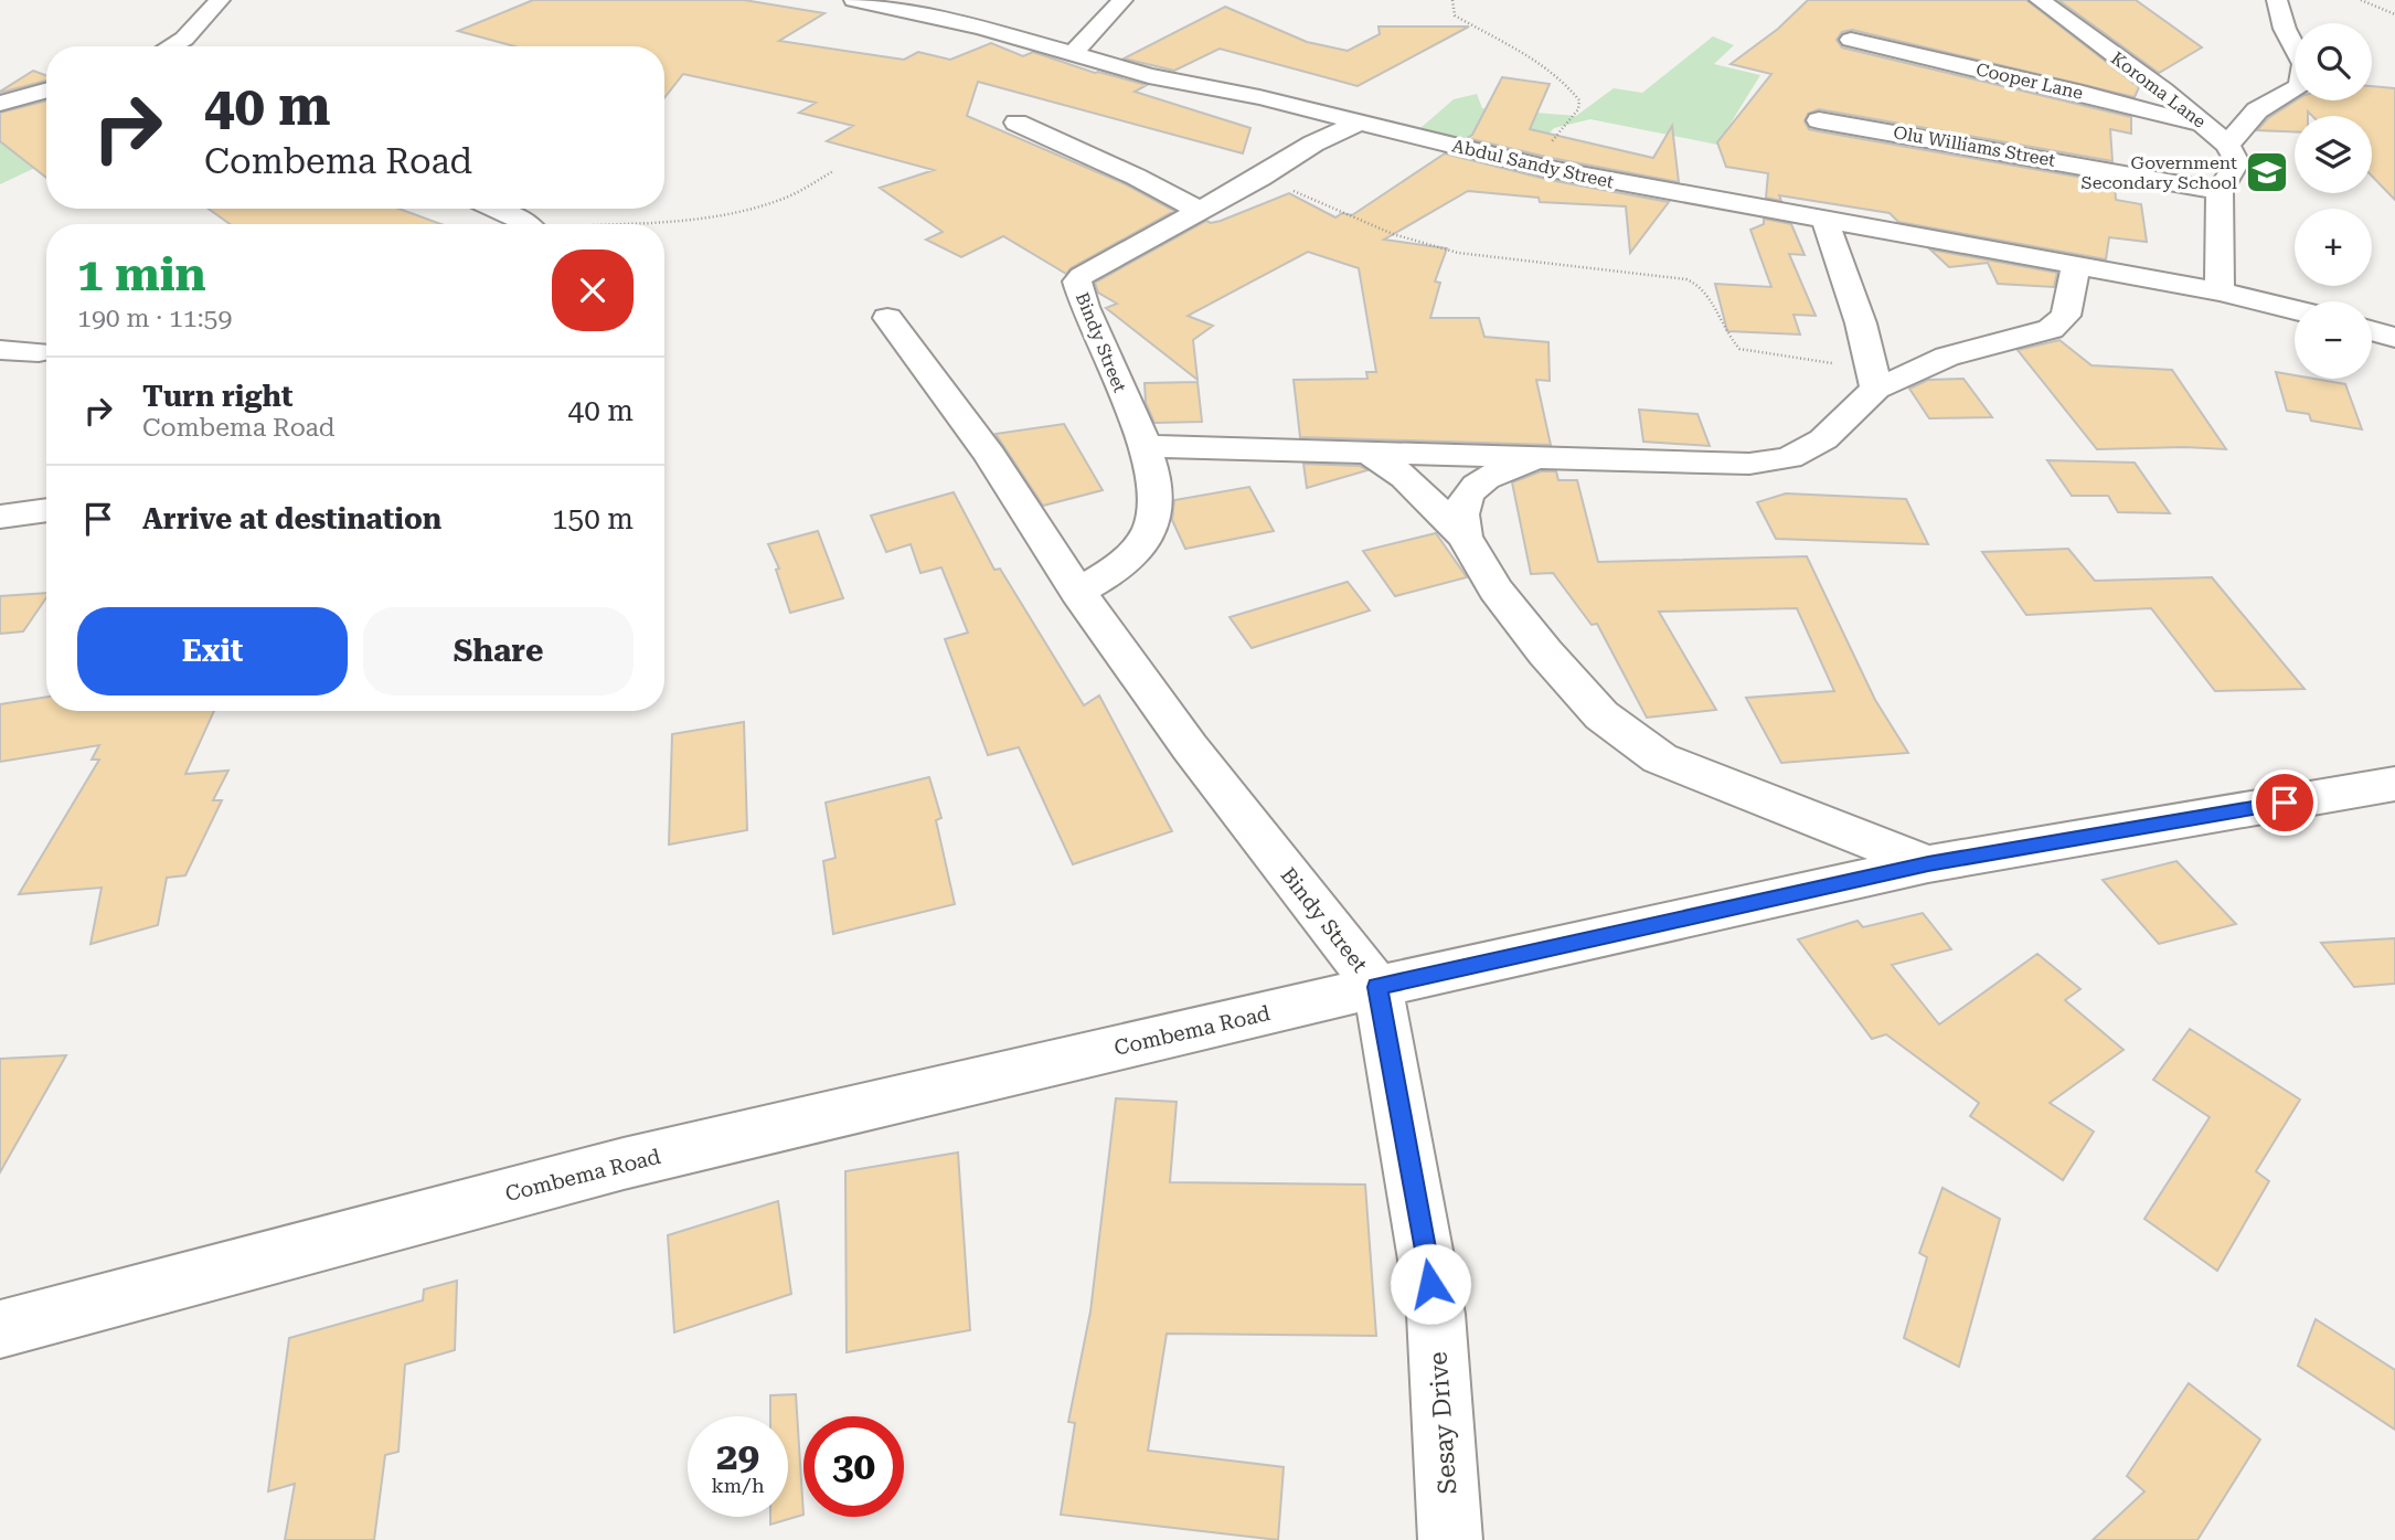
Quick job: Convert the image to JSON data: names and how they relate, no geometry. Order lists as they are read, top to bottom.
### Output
{
  "streets": {
    "street": [
      "Cooper Lane",
      "Koroma Lane",
      "Olu Williams Street",
      "Abdul Sandy Street",
      "Bindy Street",
      "Combema Road",
      "Sesay Drive"
    ]
  },
  "crossings": [
    ["Cooper Lane", "Koroma Lane"],
    ["Koroma Lane", "Olu Williams Street"],
    ["Koroma Lane", "Abdul Sandy Street"],
    ["Abdul Sandy Street", "Bindy Street"],
    ["Bindy Street", "Combema Road"],
    ["Bindy Street", "Sesay Drive"],
    ["Combema Road", "Sesay Drive"]
  ],
  "places": {
    "school or university": ["Government Secondary School"]
  },
  "page": {
    "map_buttons": ["+", "−"],
    "turn": ["40 m", "Combema Road"],
    "heading": ["1 min", "190 m · 11:59"],
    "list": [
      {
        "name": "Turn right",
        "note": "Combema Road",
        "value": "40 m"
      },
      {
        "name": "Arrive at destination",
        "value": "150 m"
      }
    ],
    "buttons": ["Exit", "Share"],
    "speed": "29 km/h",
    "limit": "30"
  }
}
